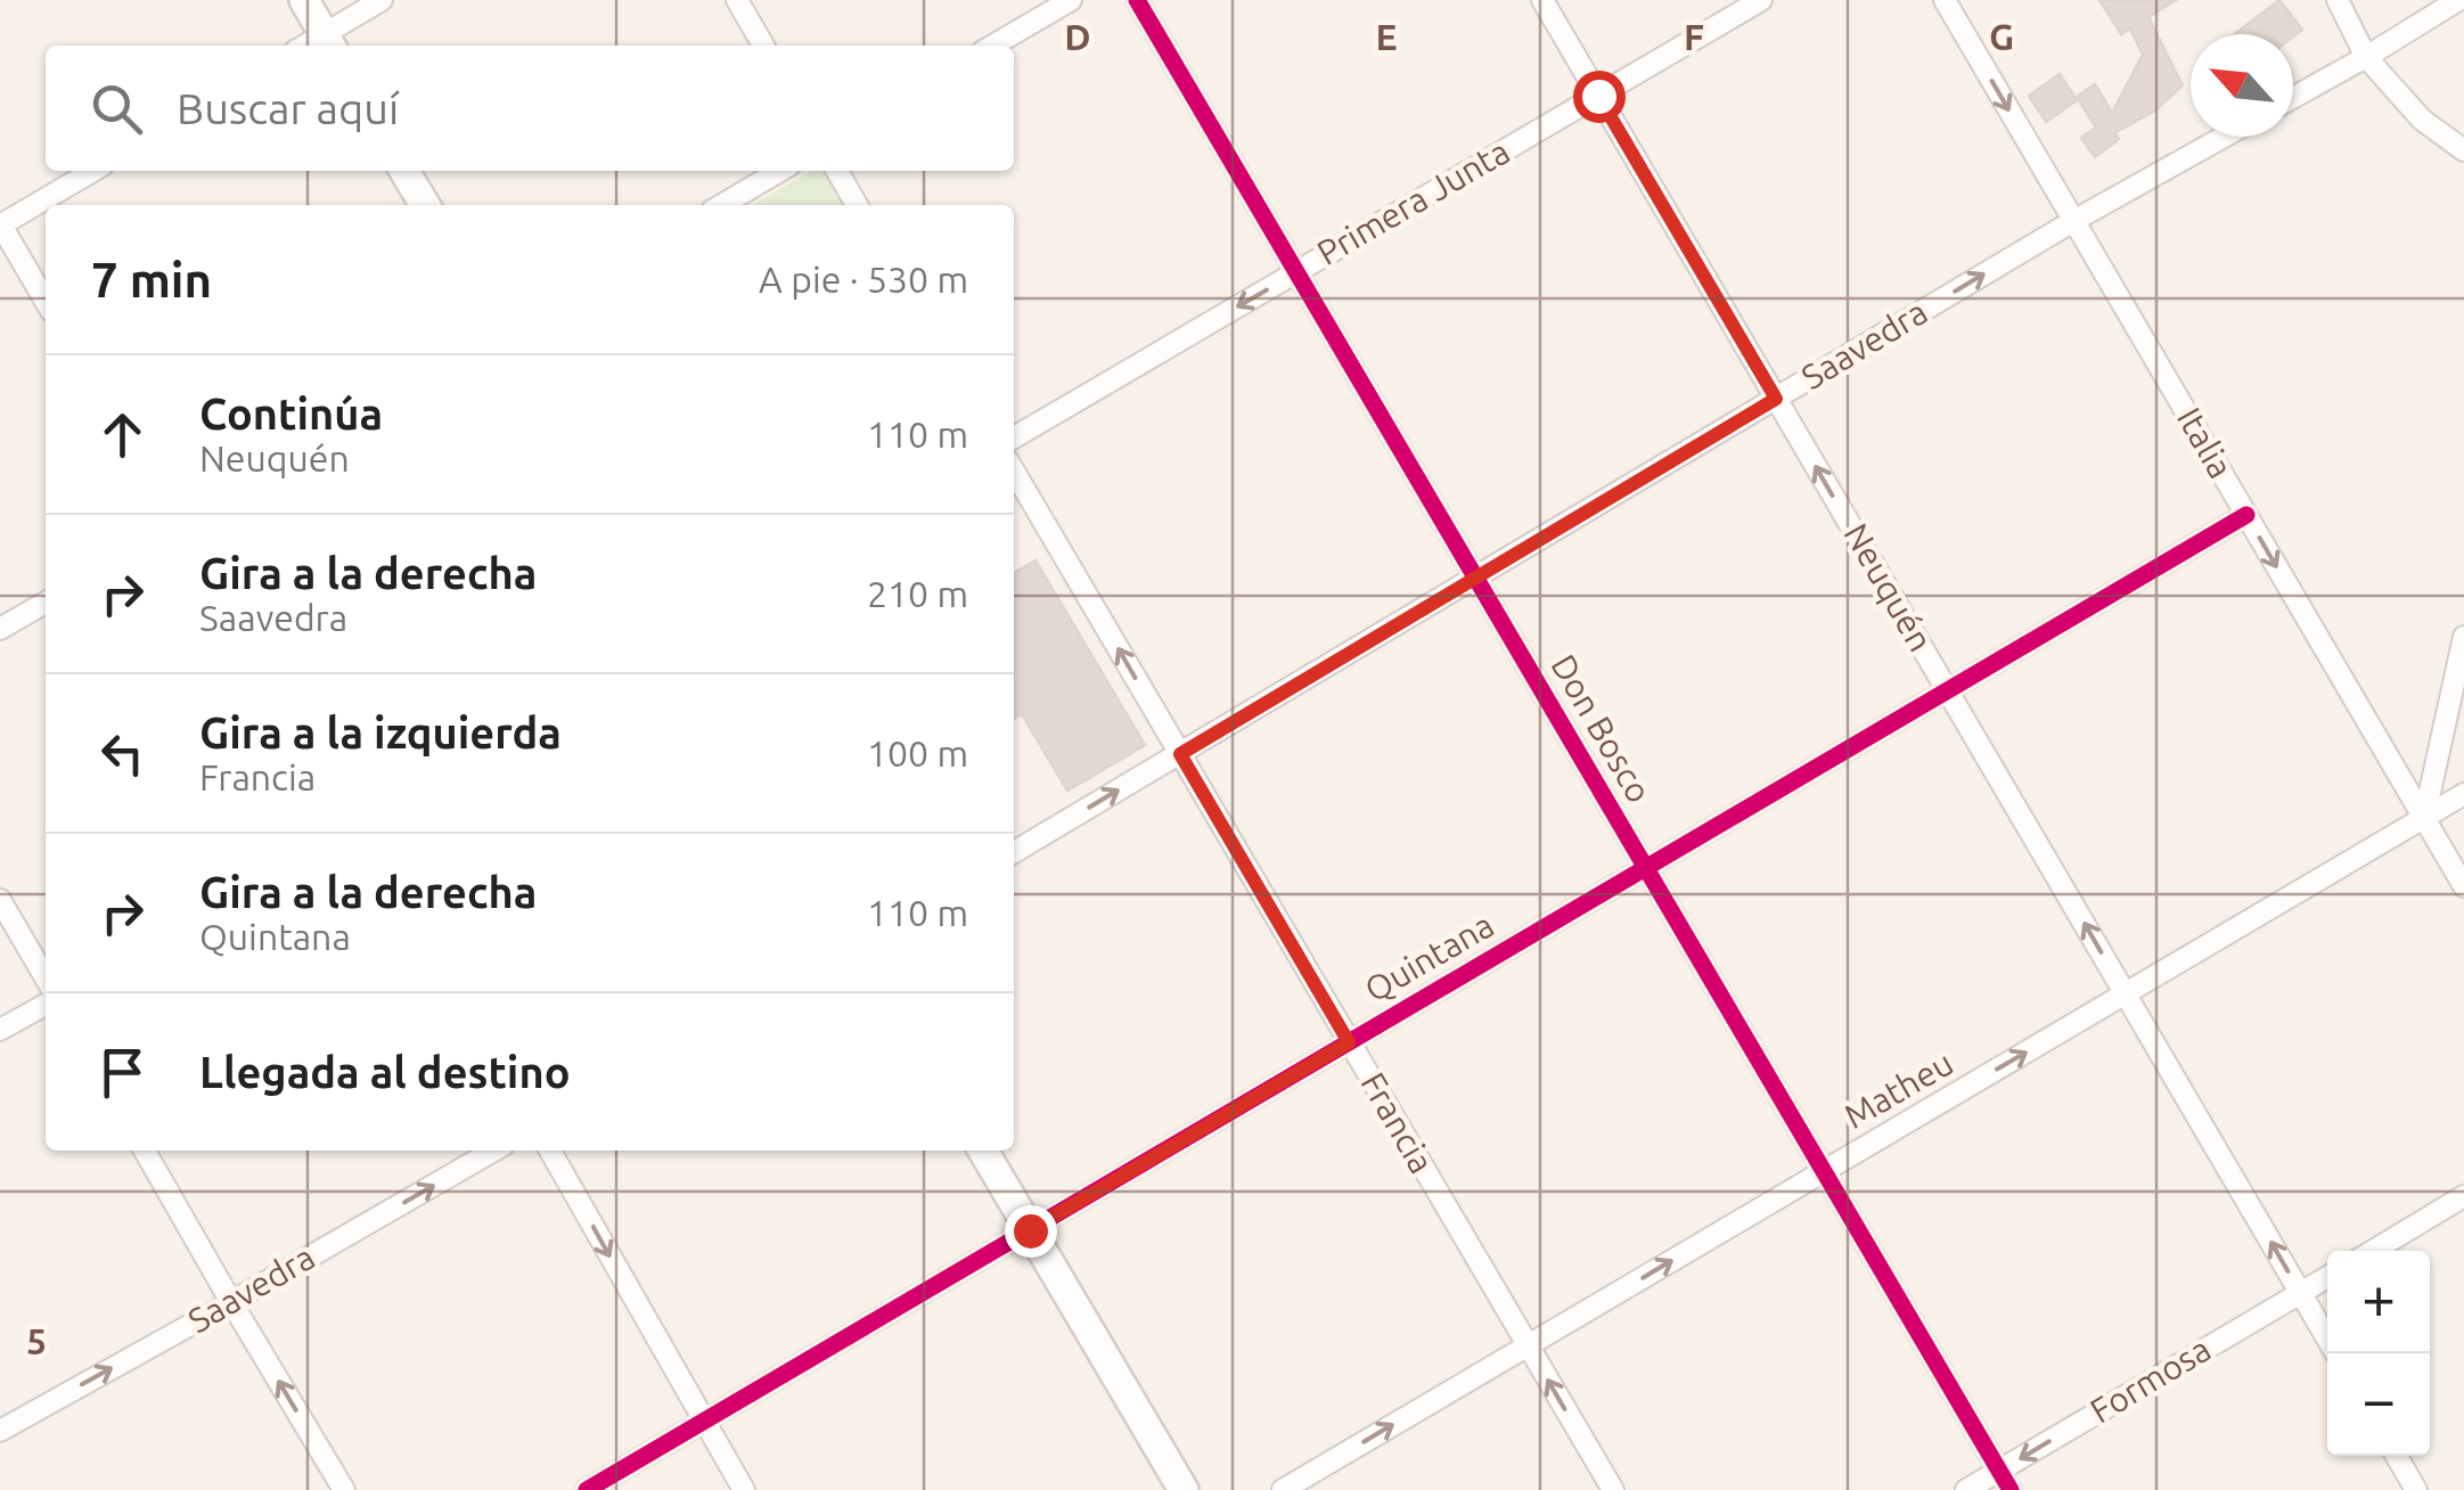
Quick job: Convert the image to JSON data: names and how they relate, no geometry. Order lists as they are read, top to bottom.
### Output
{
  "streets": {
    "street": [
      "Primera Junta",
      "Saavedra",
      "Italia",
      "Neuquén",
      "Don Bosco",
      "Quintana",
      "Matheu",
      "Francia",
      "Formosa"
    ]
  },
  "crossings": [
    ["Primera Junta", "Neuquén"],
    ["Primera Junta", "Don Bosco"],
    ["Saavedra", "Italia"],
    ["Saavedra", "Neuquén"],
    ["Saavedra", "Don Bosco"],
    ["Saavedra", "Francia"],
    ["Italia", "Quintana"],
    ["Italia", "Matheu"],
    ["Neuquén", "Quintana"],
    ["Neuquén", "Matheu"],
    ["Neuquén", "Formosa"],
    ["Don Bosco", "Quintana"],
    ["Don Bosco", "Matheu"],
    ["Don Bosco", "Formosa"],
    ["Quintana", "Francia"],
    ["Matheu", "Francia"]
  ],
  "one_way": [
    "Primera Junta",
    "Saavedra",
    "Italia",
    "Neuquén",
    "Matheu",
    "Francia",
    "Formosa"
  ],
  "north": "top left",
  "page": {
    "search": "Buscar aquí",
    "heading": ["7 min", "A pie · 530 m"],
    "list": [
      ["Continúa", "Neuquén", "110 m"],
      ["Gira a la derecha", "Saavedra", "210 m"],
      ["Gira a la izquierda", "Francia", "100 m"],
      ["Gira a la derecha", "Quintana", "110 m"],
      "Llegada al destino"
    ],
    "map_buttons": ["+", "−"]
  },
  "grid": {
    "columns": [
      "D",
      "E",
      "F",
      "G"
    ],
    "rows": ["5"]
  }
}
